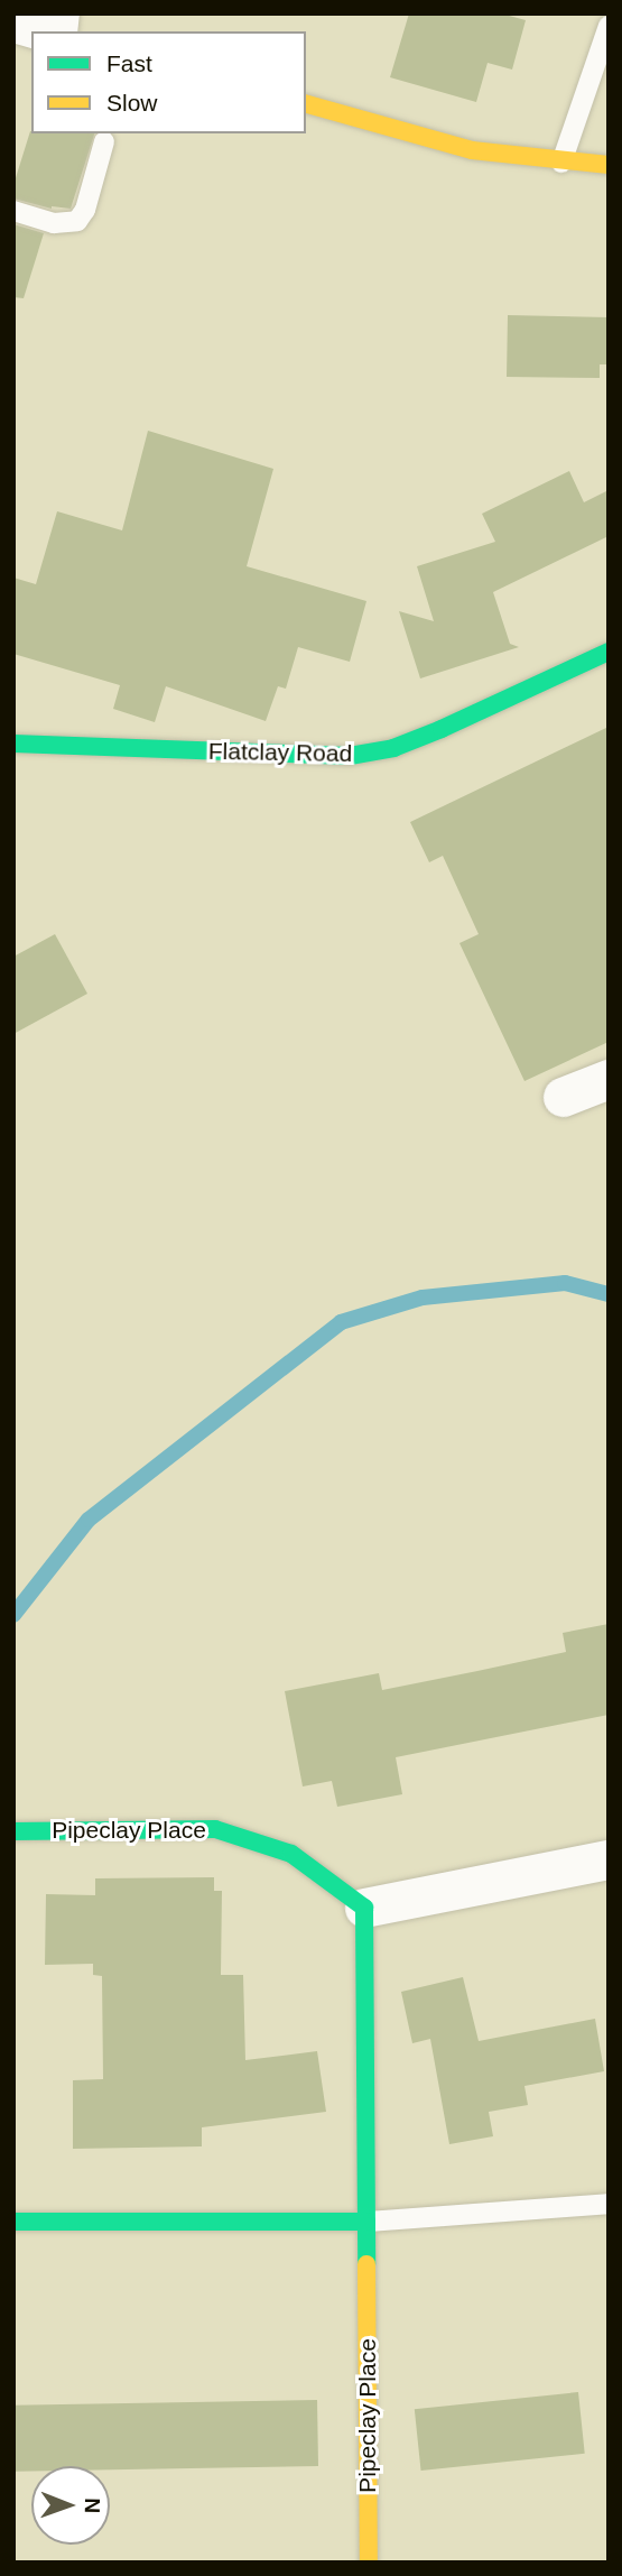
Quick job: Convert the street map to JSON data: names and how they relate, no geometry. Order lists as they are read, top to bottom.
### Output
{
  "streets": {
    "street": ["Flatclay Road", "Pipeclay Place"]
  },
  "legend": ["Fast", "Slow"],
  "north": "right"
}
